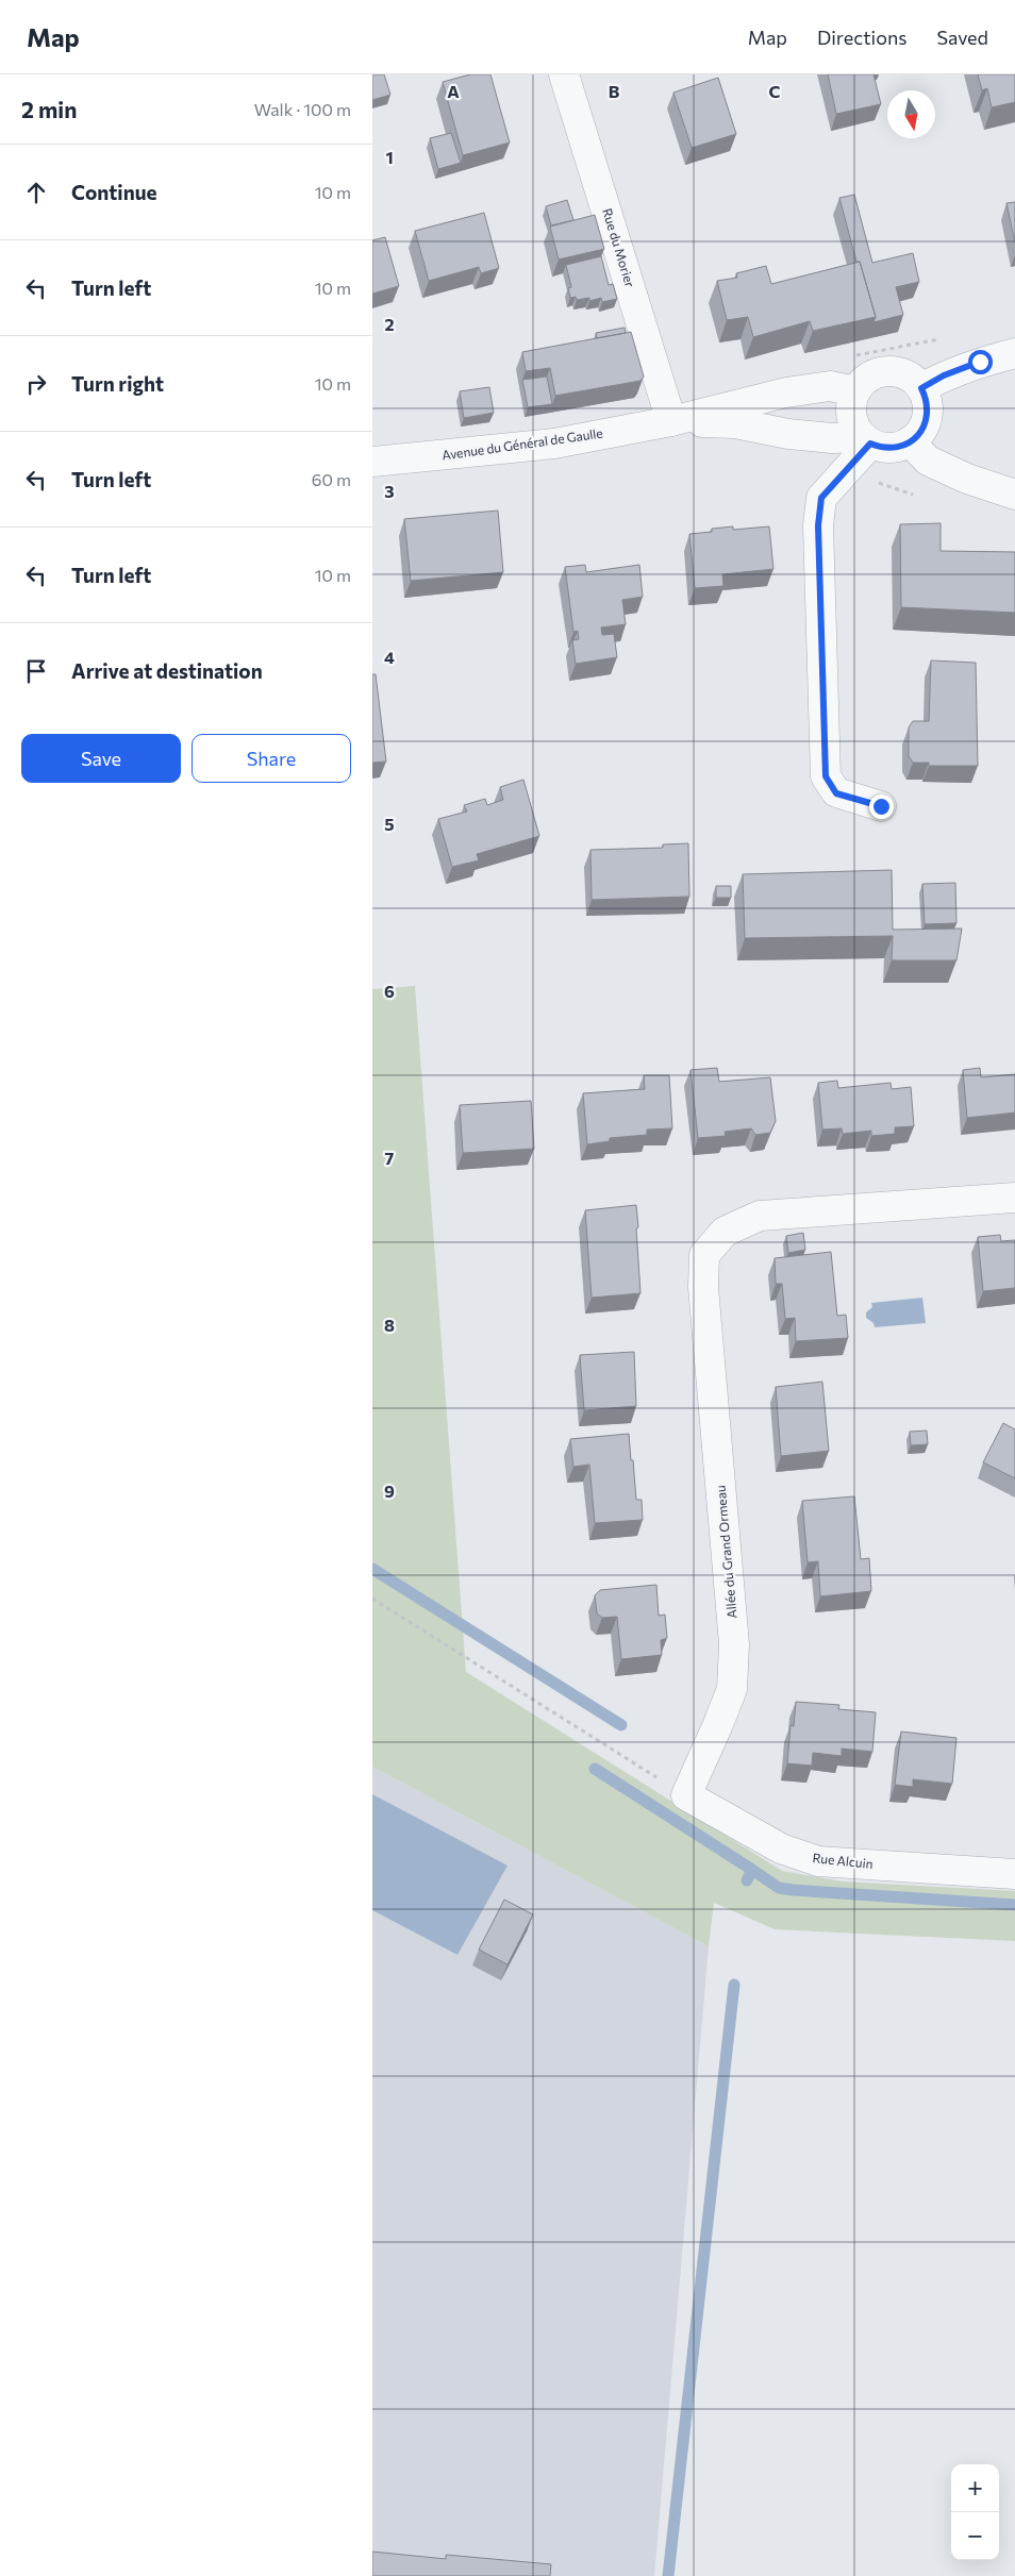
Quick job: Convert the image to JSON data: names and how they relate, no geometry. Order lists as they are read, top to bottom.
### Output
{
  "streets": {
    "street": [
      "Rue du Morier",
      "Avenue du Général de Gaulle",
      "Allée du Grand Ormeau",
      "Rue Alcuin"
    ]
  },
  "crossings": [
    ["Rue du Morier", "Avenue du Général de Gaulle"],
    ["Allée du Grand Ormeau", "Rue Alcuin"]
  ],
  "north": "bottom",
  "page": {
    "header": "Map",
    "nav": ["Map", "Directions", "Saved"],
    "heading": ["2 min", "Walk · 100 m"],
    "list": [
      ["Continue", "10 m"],
      ["Turn left", "10 m"],
      ["Turn right", "10 m"],
      ["Turn left", "60 m"],
      ["Turn left", "10 m"],
      "Arrive at destination"
    ],
    "buttons": ["Save", "Share"],
    "map_buttons": ["+", "−"]
  },
  "grid": {
    "columns": ["A", "B", "C"],
    "rows": [
      "1",
      "2",
      "3",
      "4",
      "5",
      "6",
      "7",
      "8",
      "9"
    ]
  }
}
